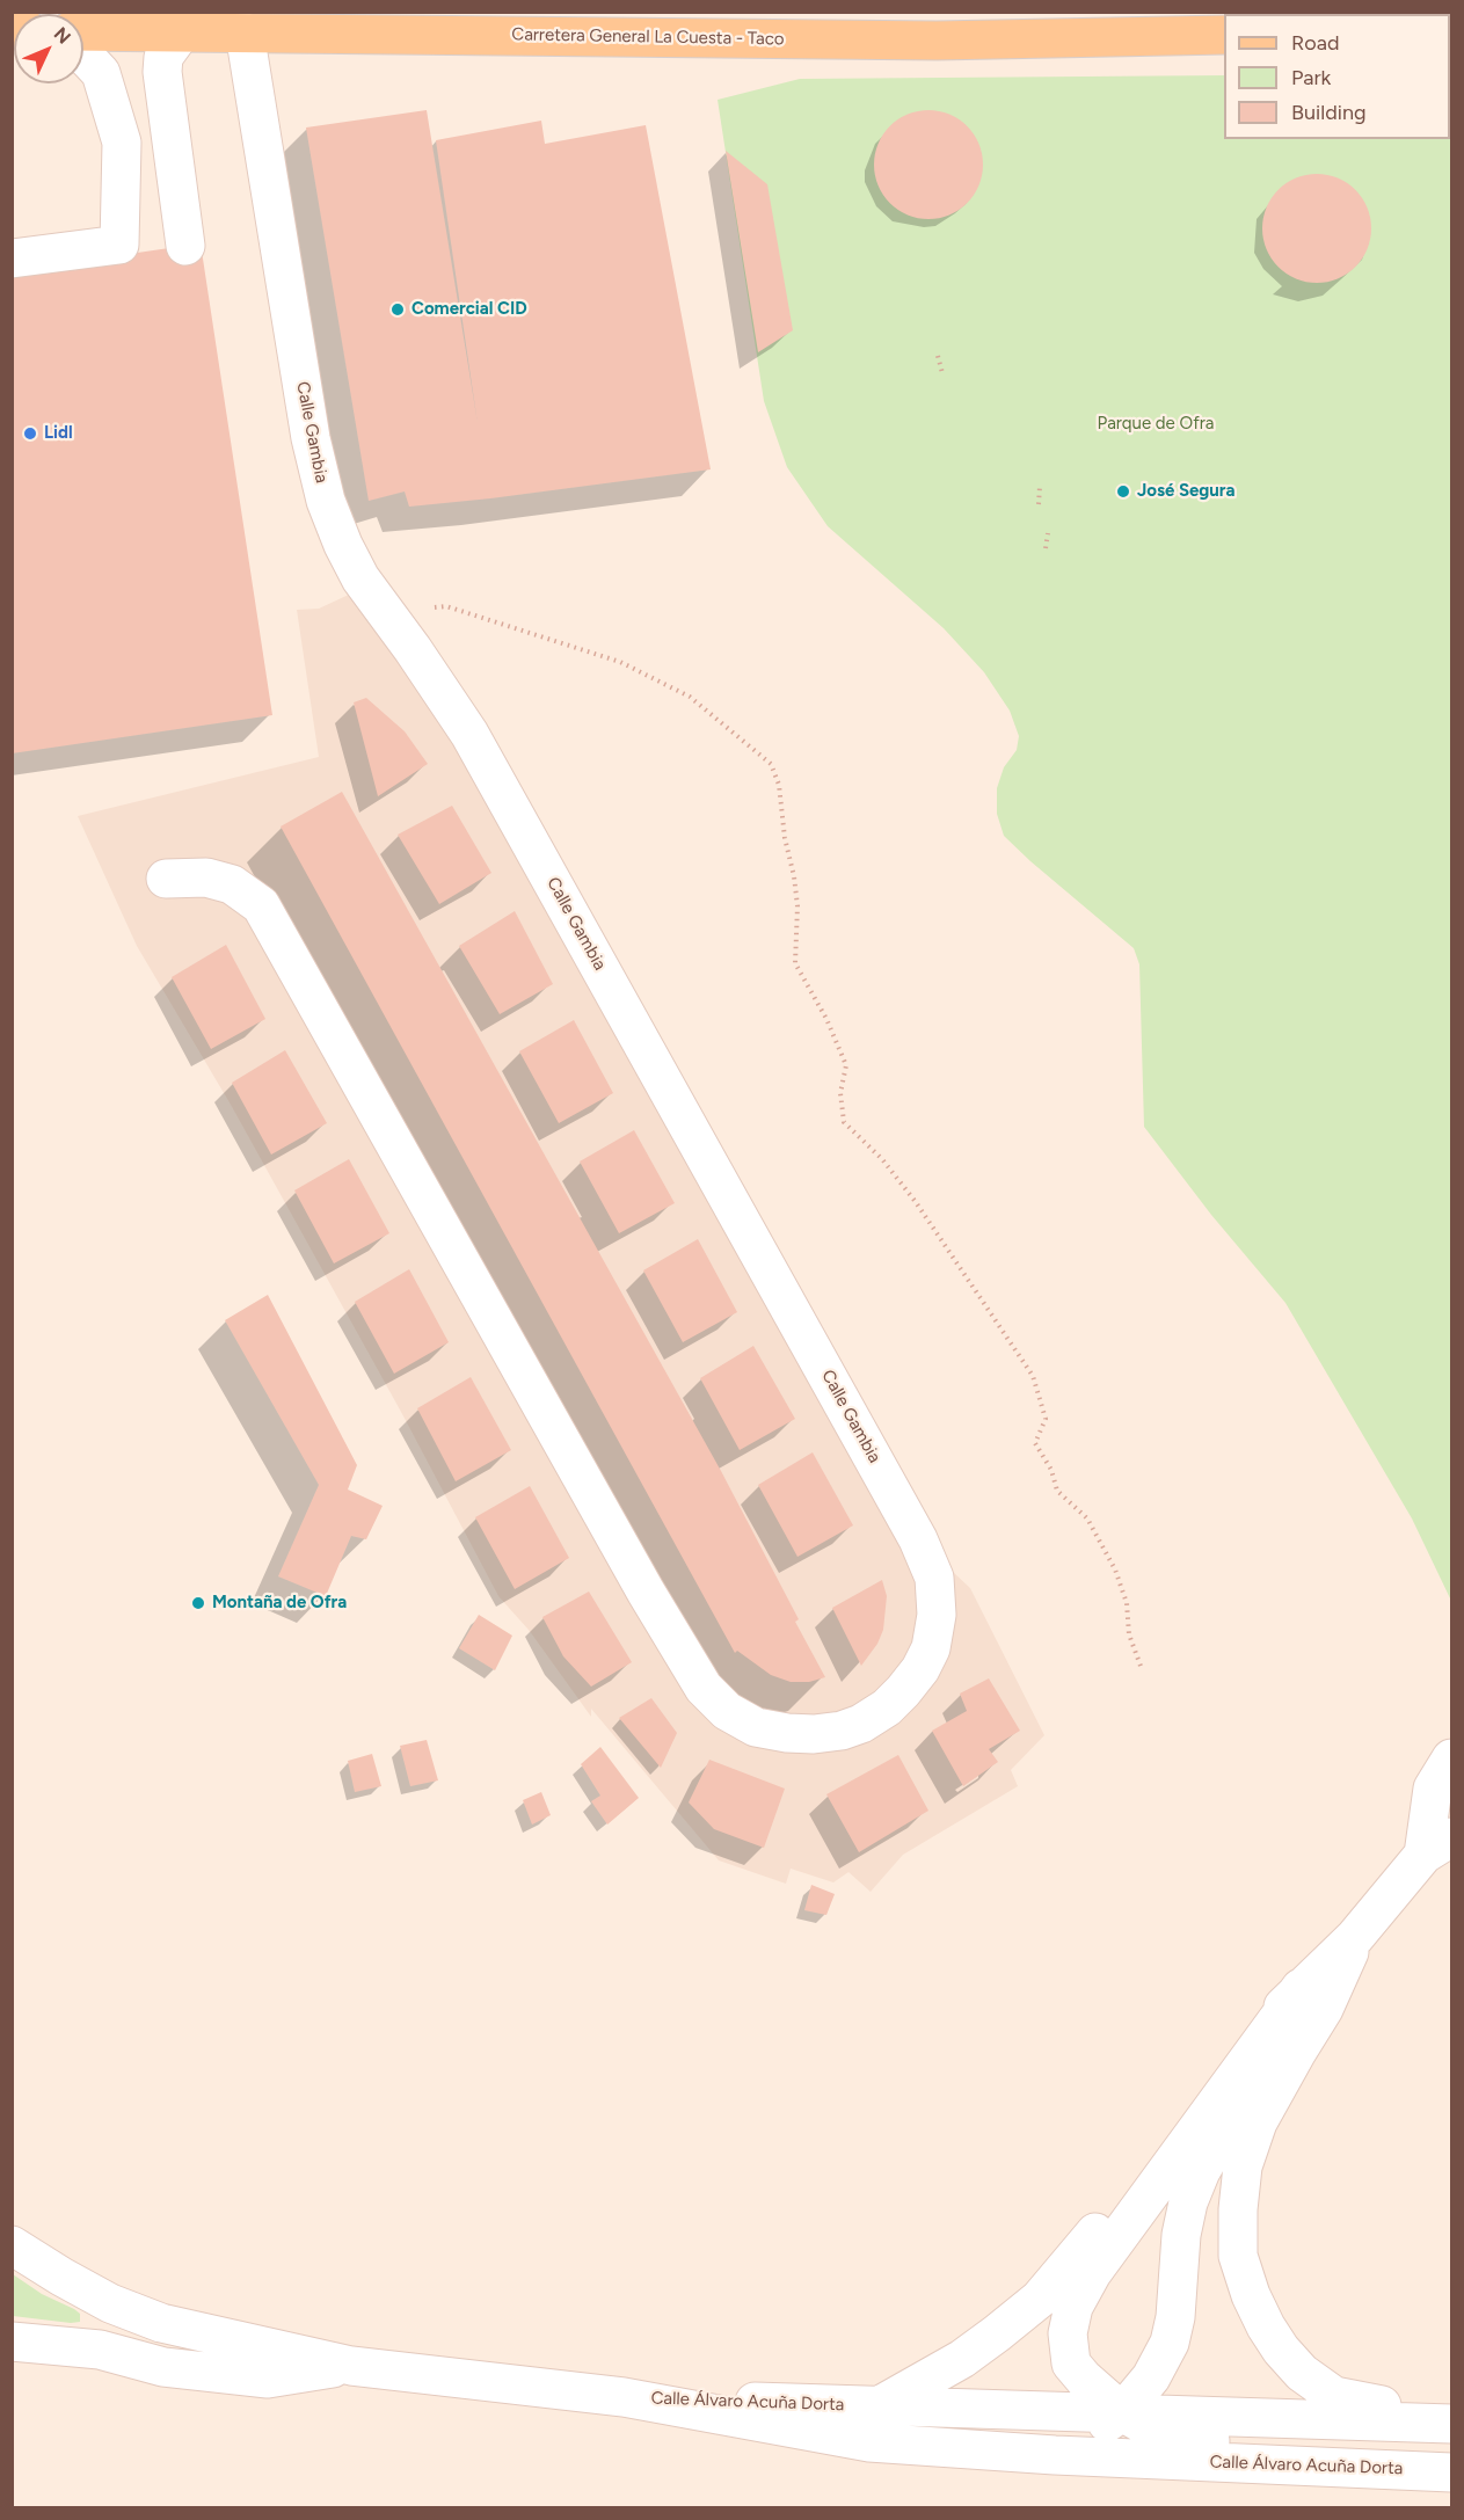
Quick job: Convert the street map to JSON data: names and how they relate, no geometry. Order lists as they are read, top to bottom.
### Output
{
  "streets": {
    "main road": ["Carretera General La Cuesta - Taco"],
    "street": ["Calle Gambia", "Calle Álvaro Acuña Dorta"]
  },
  "crossings": [
    ["Carretera General La Cuesta - Taco", "Calle Gambia"]
  ],
  "parks": ["Parque de Ofra"],
  "places": [
    "Comercial CID",
    "Lidl",
    "José Segura",
    "Montaña de Ofra"
  ],
  "legend": ["Road", "Park", "Building"],
  "north": "top right"
}
